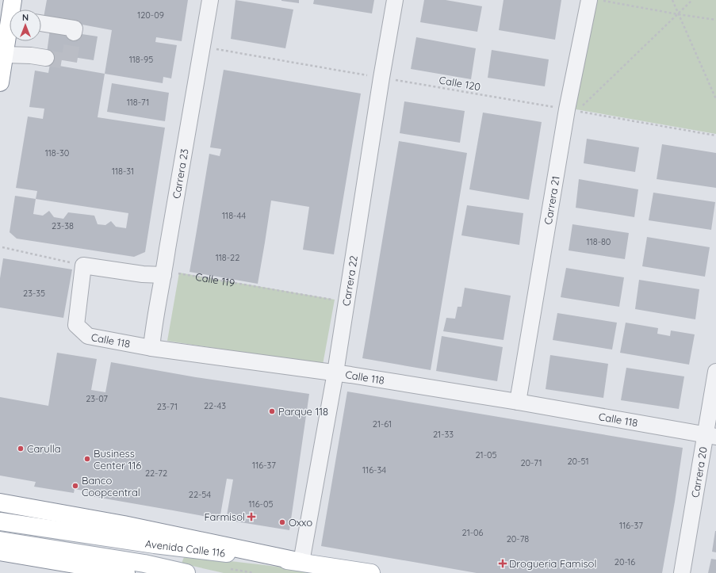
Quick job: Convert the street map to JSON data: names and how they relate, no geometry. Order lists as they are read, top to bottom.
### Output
{
  "streets": {
    "main road": ["Avenida Calle 116"],
    "street": [
      "Carrera 23",
      "Carrera 21",
      "Carrera 22",
      "Calle 118",
      "Carrera 20"
    ],
    "path": ["Calle 120", "Calle 119"]
  },
  "crossings": [
    ["Calle 120", "Carrera 23"],
    ["Calle 120", "Carrera 21"],
    ["Calle 120", "Carrera 22"],
    ["Carrera 23", "Calle 119"],
    ["Carrera 23", "Calle 118"],
    ["Carrera 21", "Calle 118"],
    ["Calle 119", "Carrera 22"],
    ["Carrera 22", "Calle 118"],
    ["Carrera 22", "Avenida Calle 116"],
    ["Calle 118", "Carrera 20"]
  ],
  "places": {
    "other": [
      "Parque 118",
      "Carulla",
      "Business Center 116",
      "Banco Coopcentral",
      "Oxxo"
    ],
    "health": ["Farmisol", "Drogueria Famisol"]
  },
  "house_numbers": [
    "120-09",
    "118-95",
    "118-71",
    "118-30",
    "118-31",
    "118-44",
    "23-38",
    "118-80",
    "118-22",
    "23-35",
    "23-07",
    "22-43",
    "23-71",
    "21-61",
    "21-33",
    "21-05",
    "20-51",
    "20-71",
    "116-37",
    "116-34",
    "22-72",
    "22-54",
    "116-05",
    "116-37",
    "21-06",
    "20-78",
    "20-16"
  ],
  "north": "top"
}
